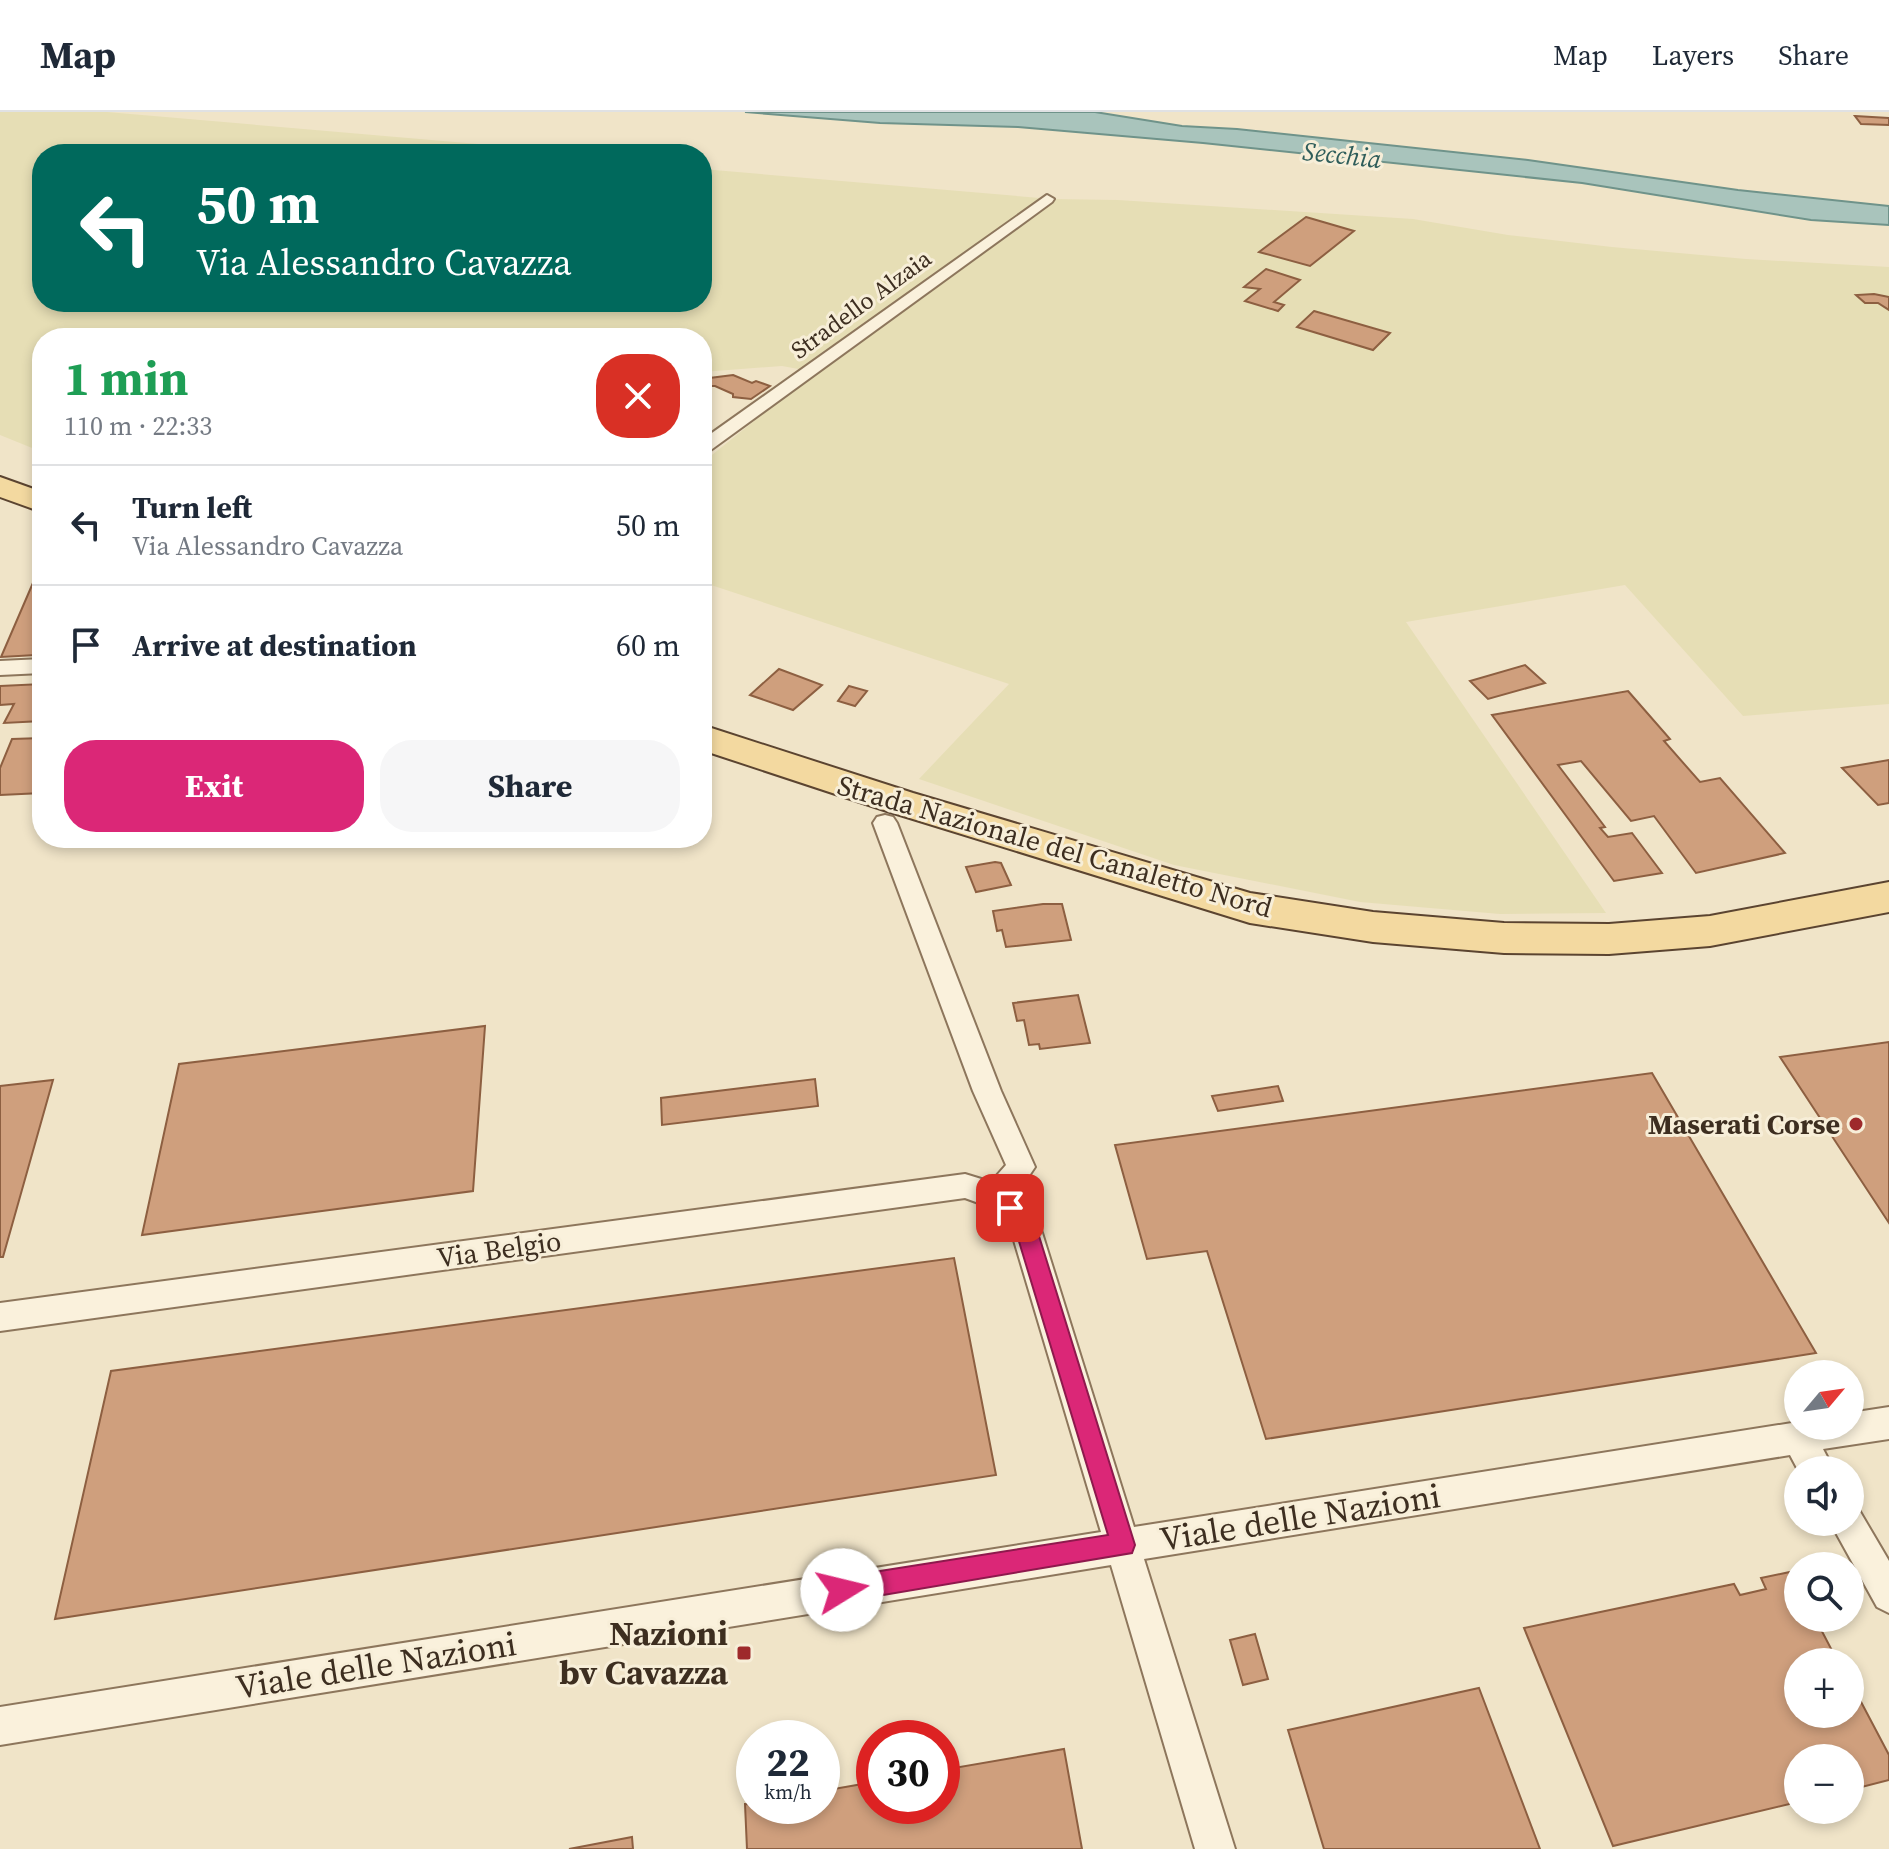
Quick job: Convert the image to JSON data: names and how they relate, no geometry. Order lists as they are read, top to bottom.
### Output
{
  "streets": {
    "main road": ["Strada Nazionale del Canaletto Nord"],
    "street": ["Stradello Alzaia", "Via Belgio", "Viale delle Nazioni"]
  },
  "water": ["Secchia"],
  "places": {
    "other": ["Maserati Corse"],
    "transit": ["Nazioni bv Cavazza"]
  },
  "north": "top right",
  "page": {
    "header": "Map",
    "nav": ["Map", "Layers", "Share"],
    "turn": ["50 m", "Via Alessandro Cavazza"],
    "heading": ["1 min", "110 m · 22:33"],
    "list": [
      {
        "name": "Turn left",
        "note": "Via Alessandro Cavazza",
        "value": "50 m"
      },
      {
        "name": "Arrive at destination",
        "value": "60 m"
      }
    ],
    "buttons": ["Exit", "Share"],
    "map_buttons": ["+", "−"],
    "speed": "22 km/h",
    "limit": "30"
  }
}
